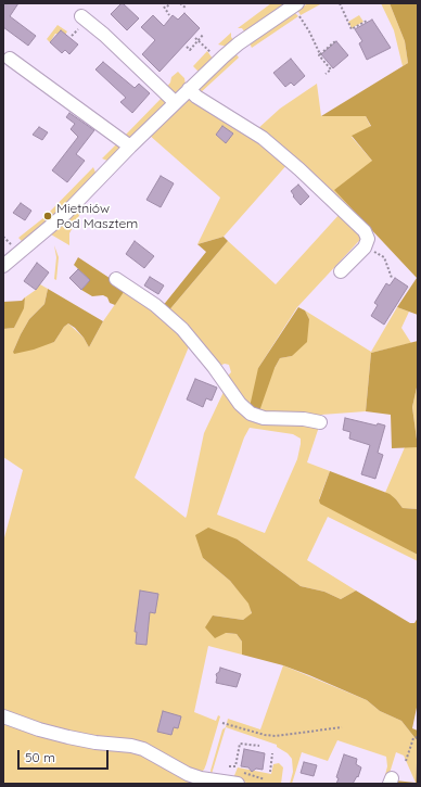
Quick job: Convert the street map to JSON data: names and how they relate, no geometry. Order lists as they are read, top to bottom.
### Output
{
  "places": ["Mietniów Pod Masztem"],
  "scale_bar": "50 m"
}
